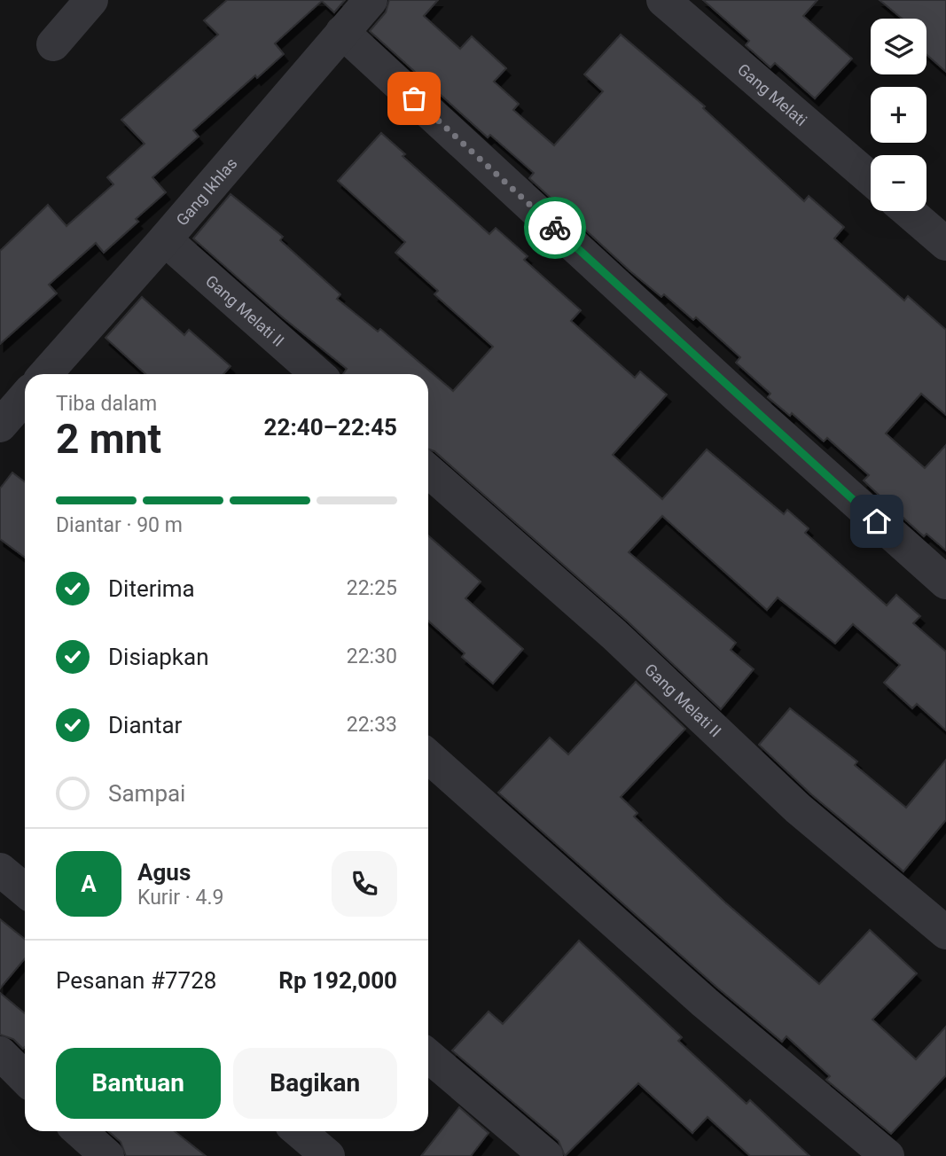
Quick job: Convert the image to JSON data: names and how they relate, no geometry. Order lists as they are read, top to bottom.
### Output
{
  "streets": {
    "street": ["Gang Melati", "Gang Ikhlas", "Gang Melati II"]
  },
  "crossings": [
    ["Gang Ikhlas", "Gang Melati II"]
  ],
  "page": {
    "map_buttons": ["+", "−"],
    "heading": ["2 mnt", "Tiba dalam", "22:40–22:45"],
    "panel": [
      "Agus",
      "Kurir · 4.9",
      "Pesanan #7728",
      "Rp 192,000"
    ],
    "bar": "Diantar · 90 m",
    "list": [
      ["Diterima", "22:25"],
      ["Disiapkan", "22:30"],
      ["Diantar", "22:33"],
      "Sampai"
    ],
    "round": "A",
    "buttons": ["Bantuan", "Bagikan"]
  }
}
